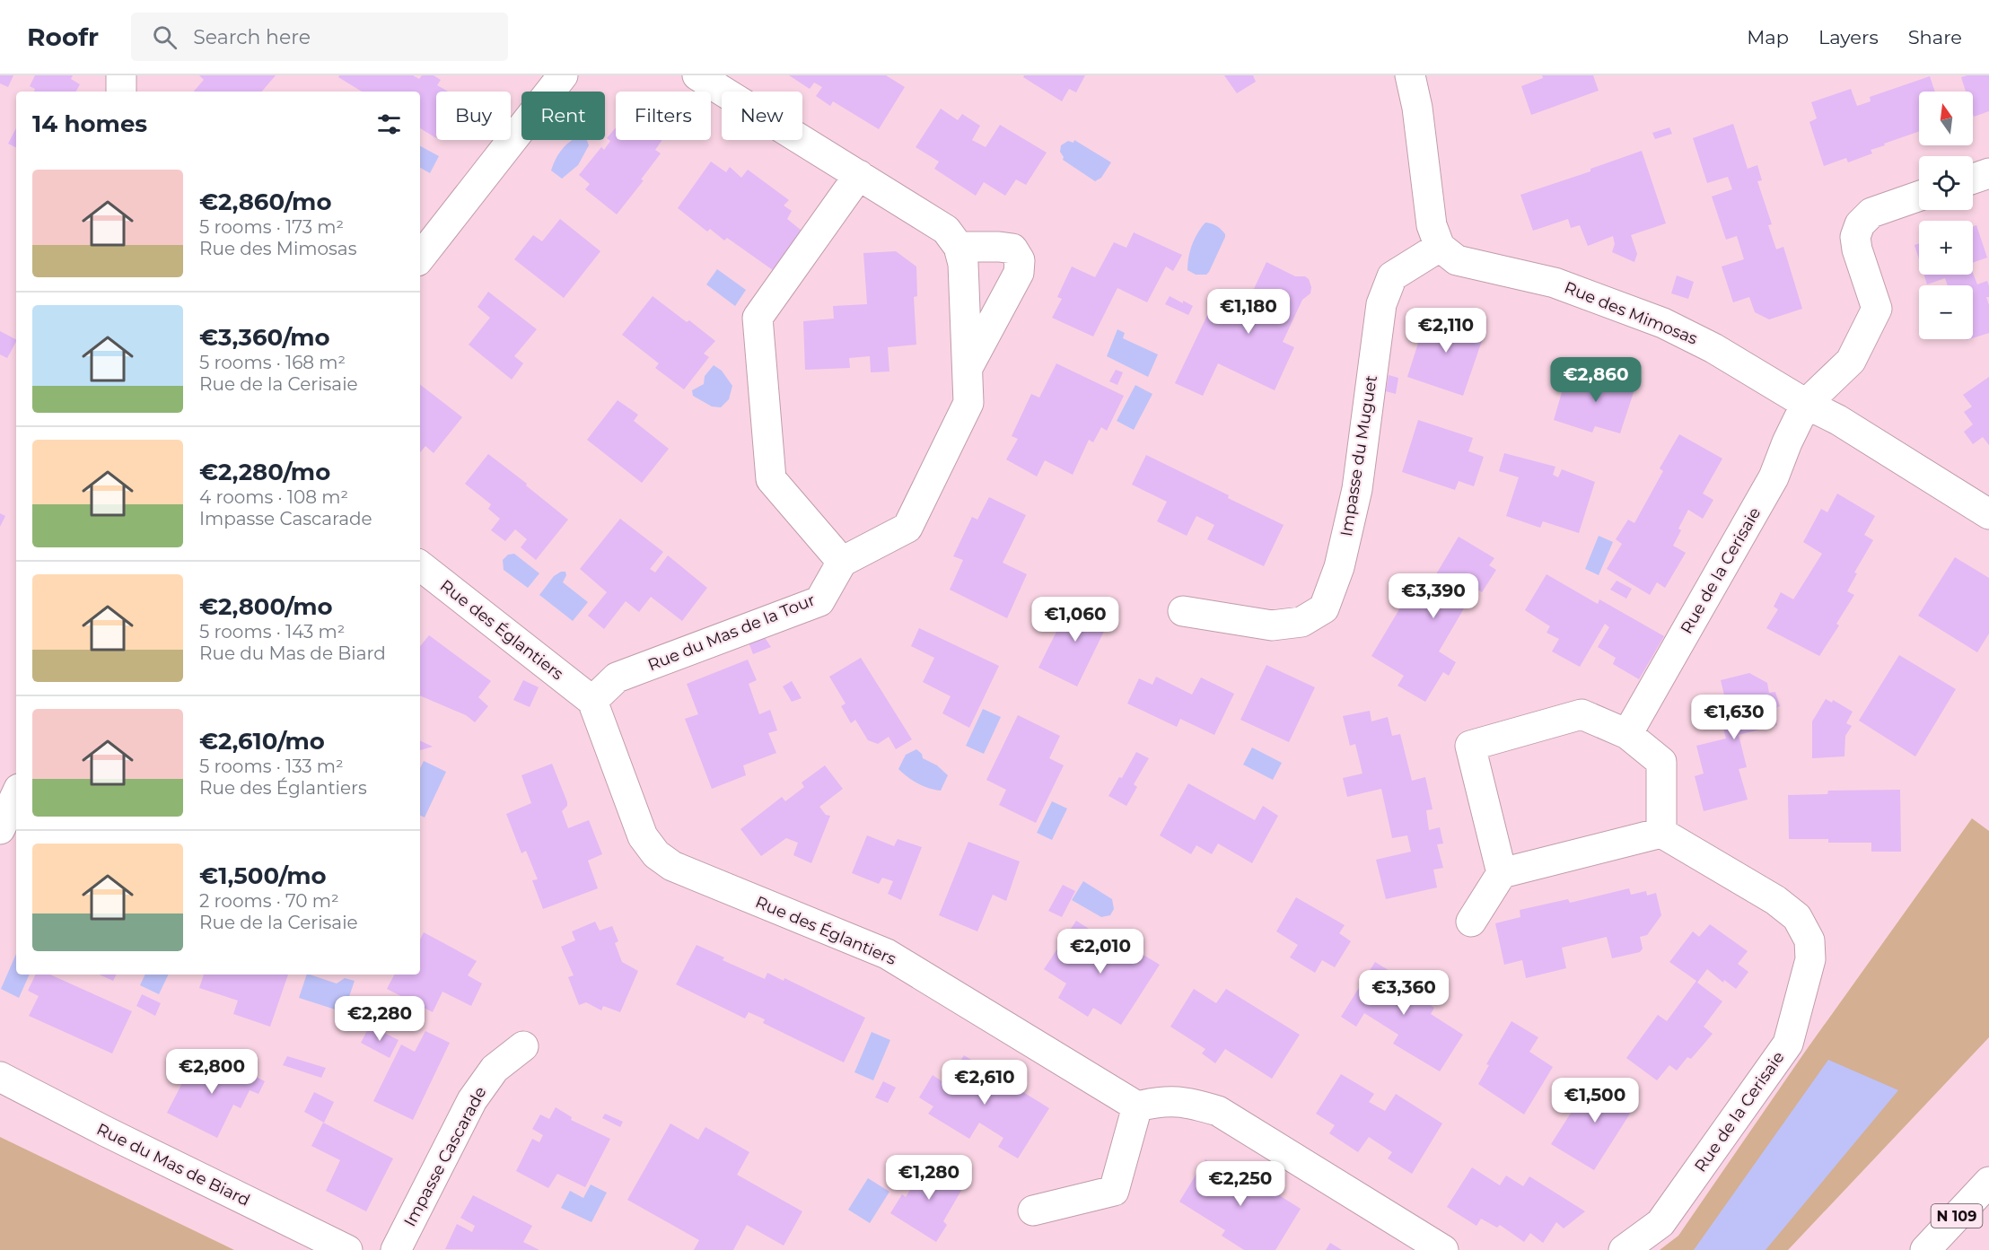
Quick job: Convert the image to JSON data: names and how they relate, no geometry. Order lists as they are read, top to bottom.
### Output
{
  "streets": {
    "main road": [
      "Rue des Mimosas",
      "Impasse du Muguet",
      "Rue de la Cerisaie",
      "Rue des Églantiers",
      "Rue du Mas de la Tour",
      "Impasse Cascarade",
      "Rue du Mas de Biard",
      "N 109"
    ]
  },
  "crossings": [
    ["Rue des Mimosas", "Impasse du Muguet"],
    ["Rue des Mimosas", "Rue de la Cerisaie"],
    ["Rue des Églantiers", "Rue du Mas de la Tour"]
  ],
  "north": "top",
  "page": {
    "header": "Roofr",
    "search": "Search here",
    "nav": ["Map", "Layers", "Share"],
    "map_buttons": ["+", "−"],
    "chip": [
      "Buy",
      "Rent",
      "Filters",
      "New"
    ],
    "heading": "14 homes",
    "list": [
      {
        "name": "€2,860/mo",
        "note": "5 rooms · 173 m² · Rue des Mimosas"
      },
      {
        "name": "€3,360/mo",
        "note": "5 rooms · 168 m² · Rue de la Cerisaie"
      },
      {
        "name": "€2,280/mo",
        "note": "4 rooms · 108 m² · Impasse Cascarade"
      },
      {
        "name": "€2,800/mo",
        "note": "5 rooms · 143 m² · Rue du Mas de Biard"
      },
      {
        "name": "€2,610/mo",
        "note": "5 rooms · 133 m² · Rue des Églantiers"
      },
      {
        "name": "€1,500/mo",
        "note": "2 rooms · 70 m² · Rue de la Cerisaie"
      }
    ],
    "price": [
      "€1,180",
      "€2,110",
      "€2,860",
      "€3,390",
      "€1,060",
      "€1,630",
      "€2,010",
      "€3,360",
      "€2,280",
      "€2,800",
      "€2,610",
      "€1,500",
      "€1,280",
      "€2,250"
    ]
  }
}
